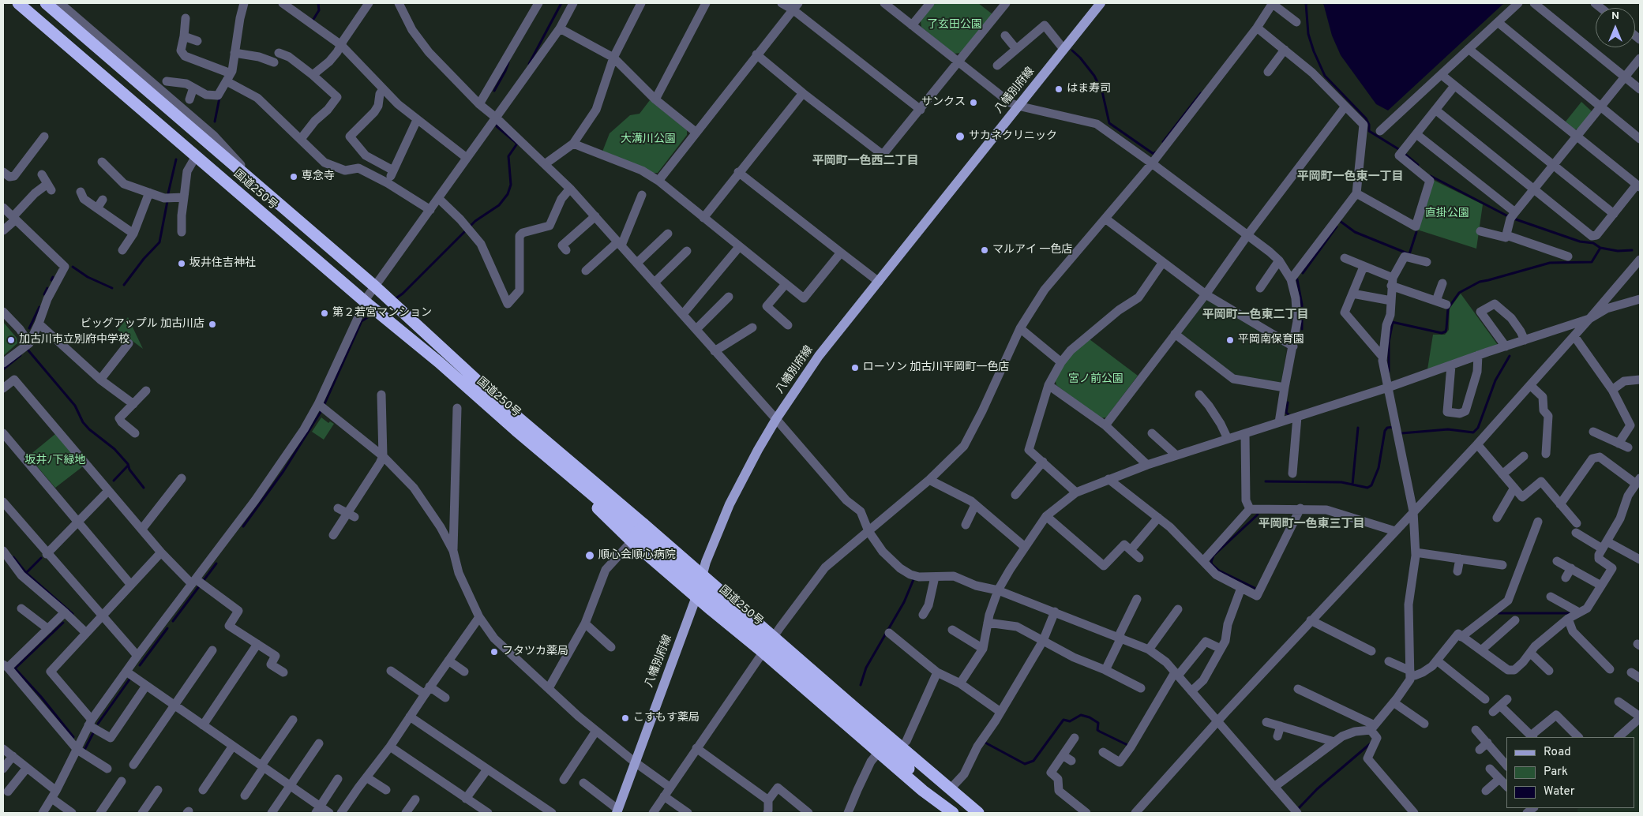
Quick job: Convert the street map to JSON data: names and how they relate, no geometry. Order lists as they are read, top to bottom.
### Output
{
  "streets": {
    "highway": ["国道250号"],
    "main road": ["八幡別府線"]
  },
  "districts": [
    "平岡町一色西二丁目",
    "平岡町一色東一丁目",
    "平岡町一色東二丁目",
    "平岡町一色東三丁目"
  ],
  "parks": [
    "了玄田公園",
    "大溝川公園",
    "直掛公園",
    "宮ノ前公園",
    "坂井ﾉ下緑地"
  ],
  "places": [
    "はま寿司",
    "サンクス",
    "サカネクリニック",
    "専念寺",
    "マルアイ 一色店",
    "坂井住吉神社",
    "第２若宮マンション",
    "ビッグアップル 加古川店",
    "加古川市立別府中学校",
    "平岡南保育園",
    "ローソン 加古川平岡町一色店",
    "順心会順心病院",
    "フタツカ薬局",
    "こすもす薬局"
  ],
  "legend": ["Road", "Park", "Water"],
  "north": "top"
}
